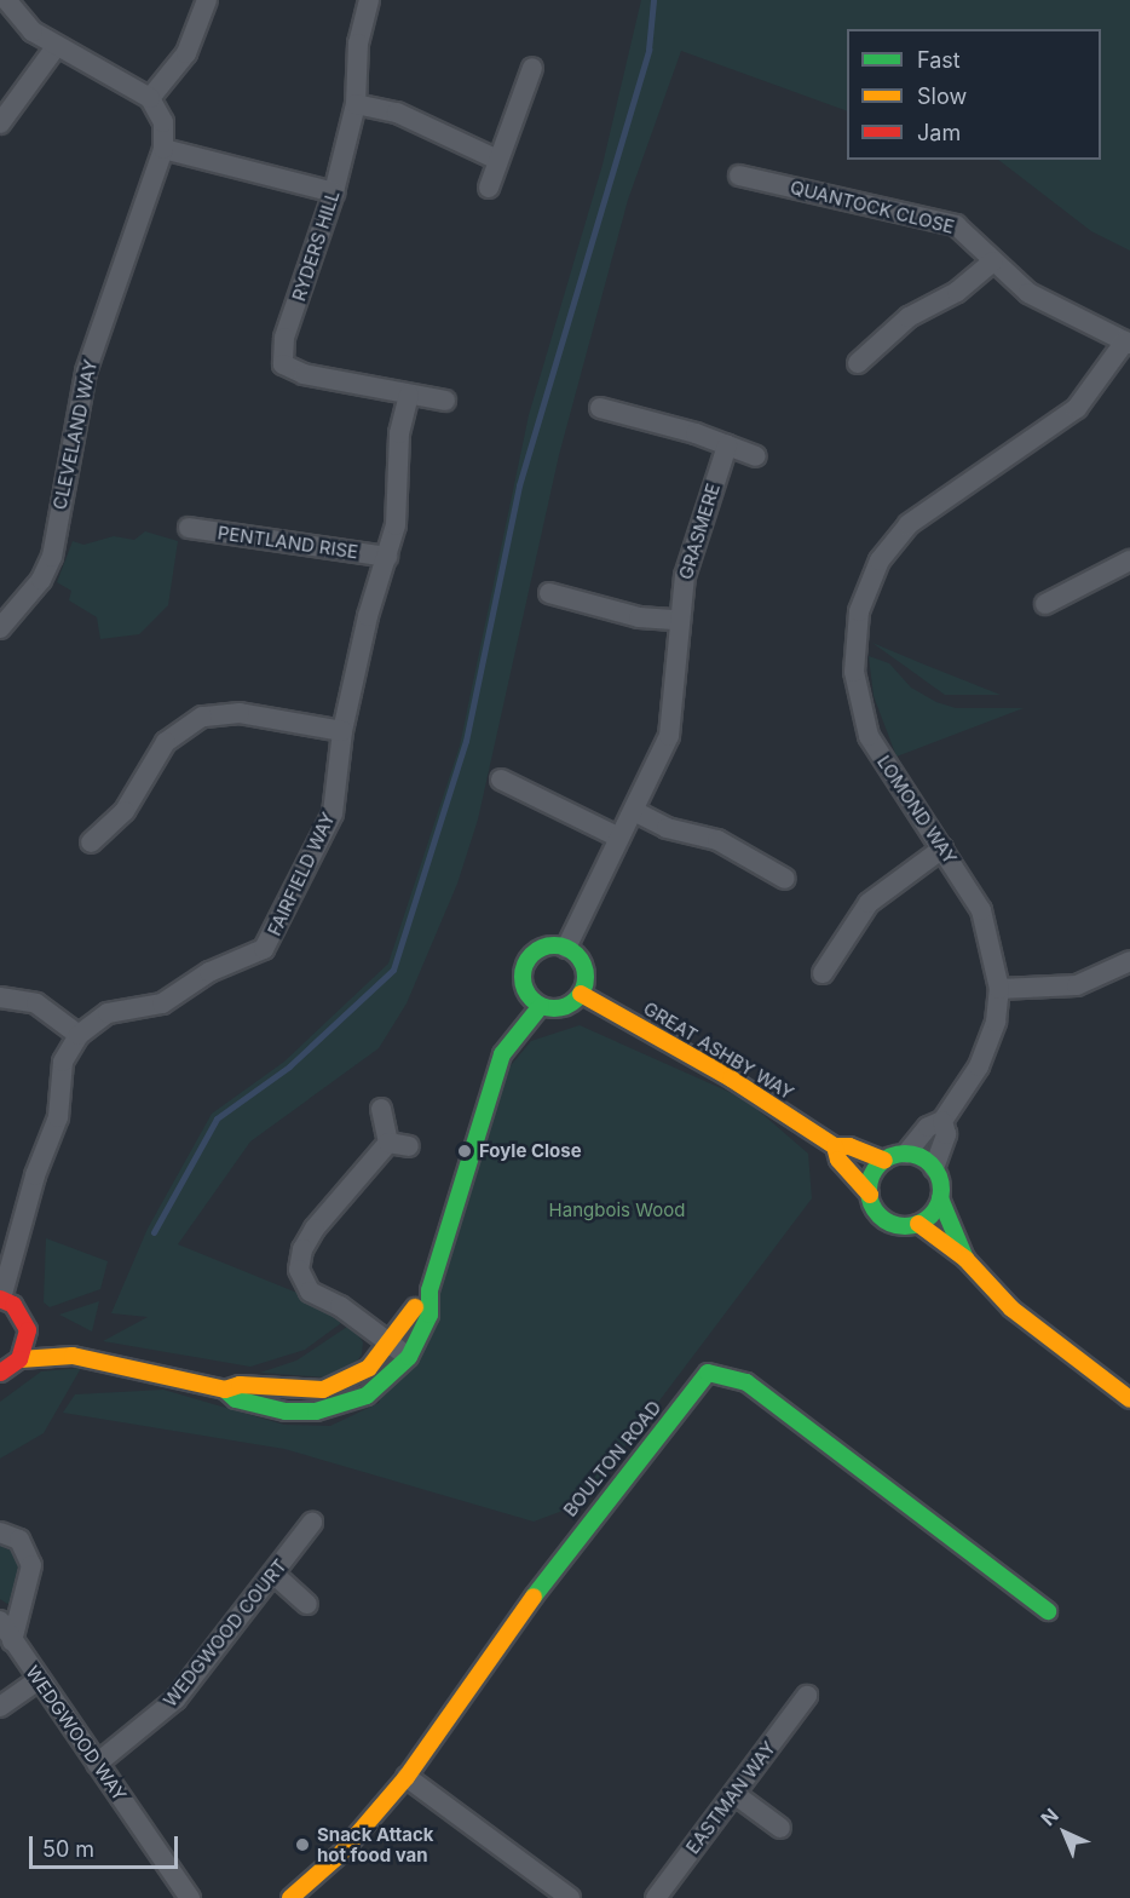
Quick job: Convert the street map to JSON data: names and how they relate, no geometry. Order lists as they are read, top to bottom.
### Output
{
  "streets": {
    "street": [
      "QUANTOCK CLOSE",
      "RYDERS HILL",
      "CLEVELAND WAY",
      "GRASMERE",
      "PENTLAND RISE",
      "LOMOND WAY",
      "FAIRFIELD WAY",
      "GREAT ASHBY WAY",
      "BOULTON ROAD",
      "WEDGWOOD COURT",
      "WEDGWOOD WAY",
      "EASTMAN WAY"
    ]
  },
  "crossings": [
    ["QUANTOCK CLOSE", "LOMOND WAY"],
    ["GRASMERE", "GREAT ASHBY WAY"],
    ["LOMOND WAY", "GREAT ASHBY WAY"],
    ["WEDGWOOD COURT", "WEDGWOOD WAY"]
  ],
  "parks": ["Hangbois Wood"],
  "places": ["Foyle Close", "Snack Attack hot food van"],
  "legend": ["Fast", "Slow", "Jam"],
  "scale_bar": "50 m",
  "north": "top left"
}
